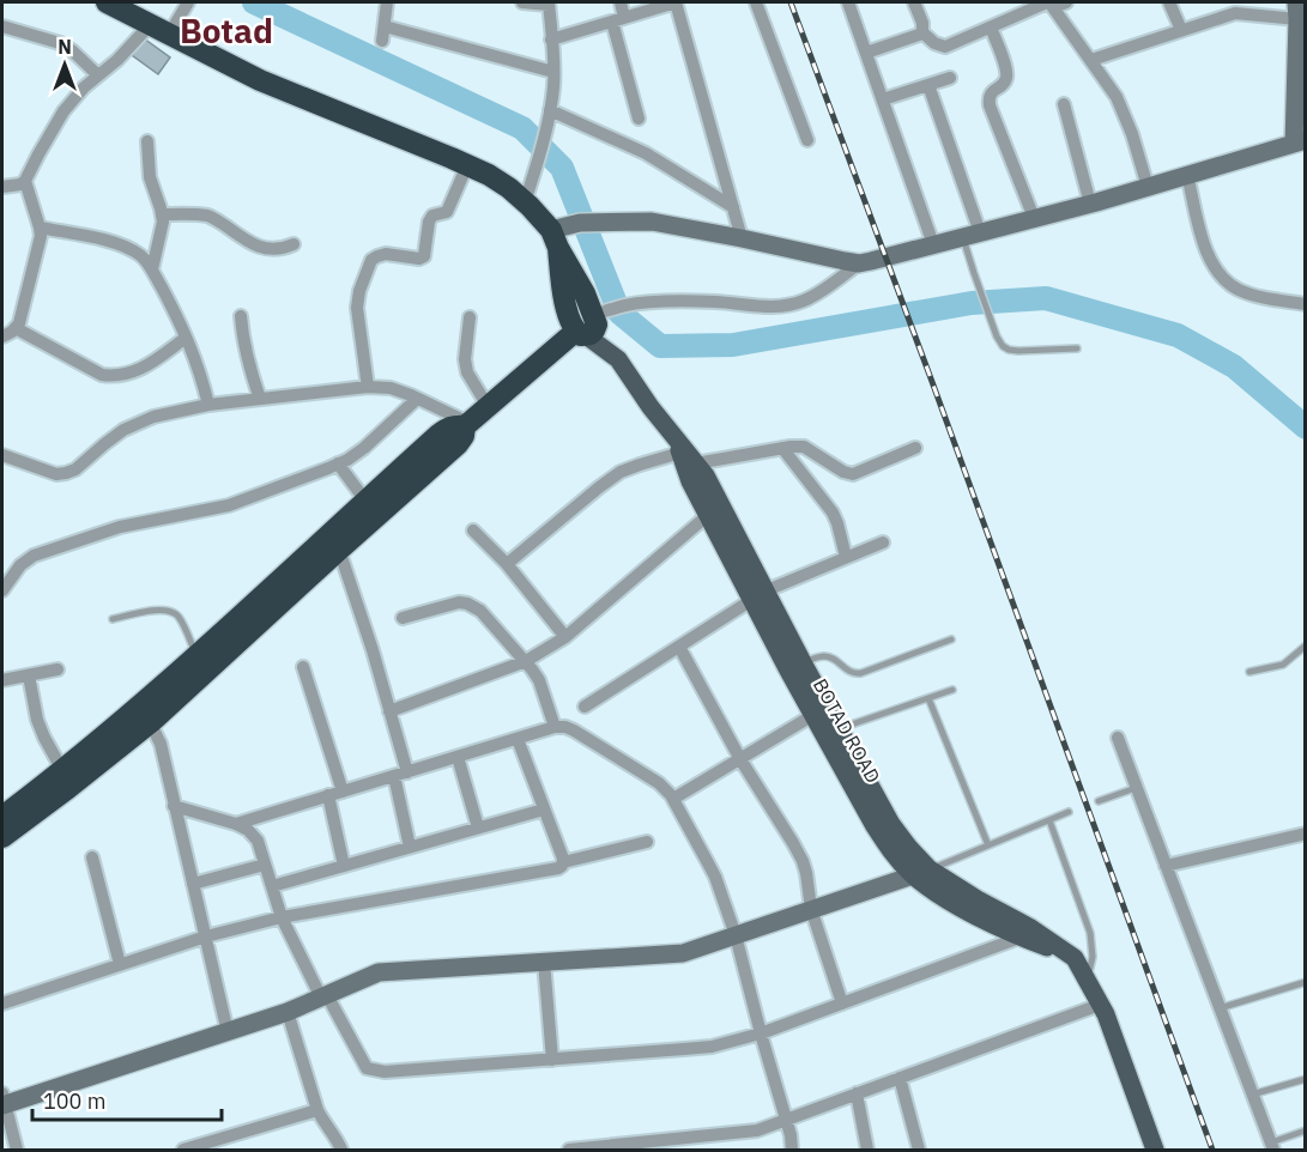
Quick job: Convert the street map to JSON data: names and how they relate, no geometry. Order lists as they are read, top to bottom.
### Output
{
  "streets": {
    "main road": ["BOTAD ROAD"]
  },
  "districts": ["Botad"],
  "scale_bar": "100 m",
  "north": "top"
}
